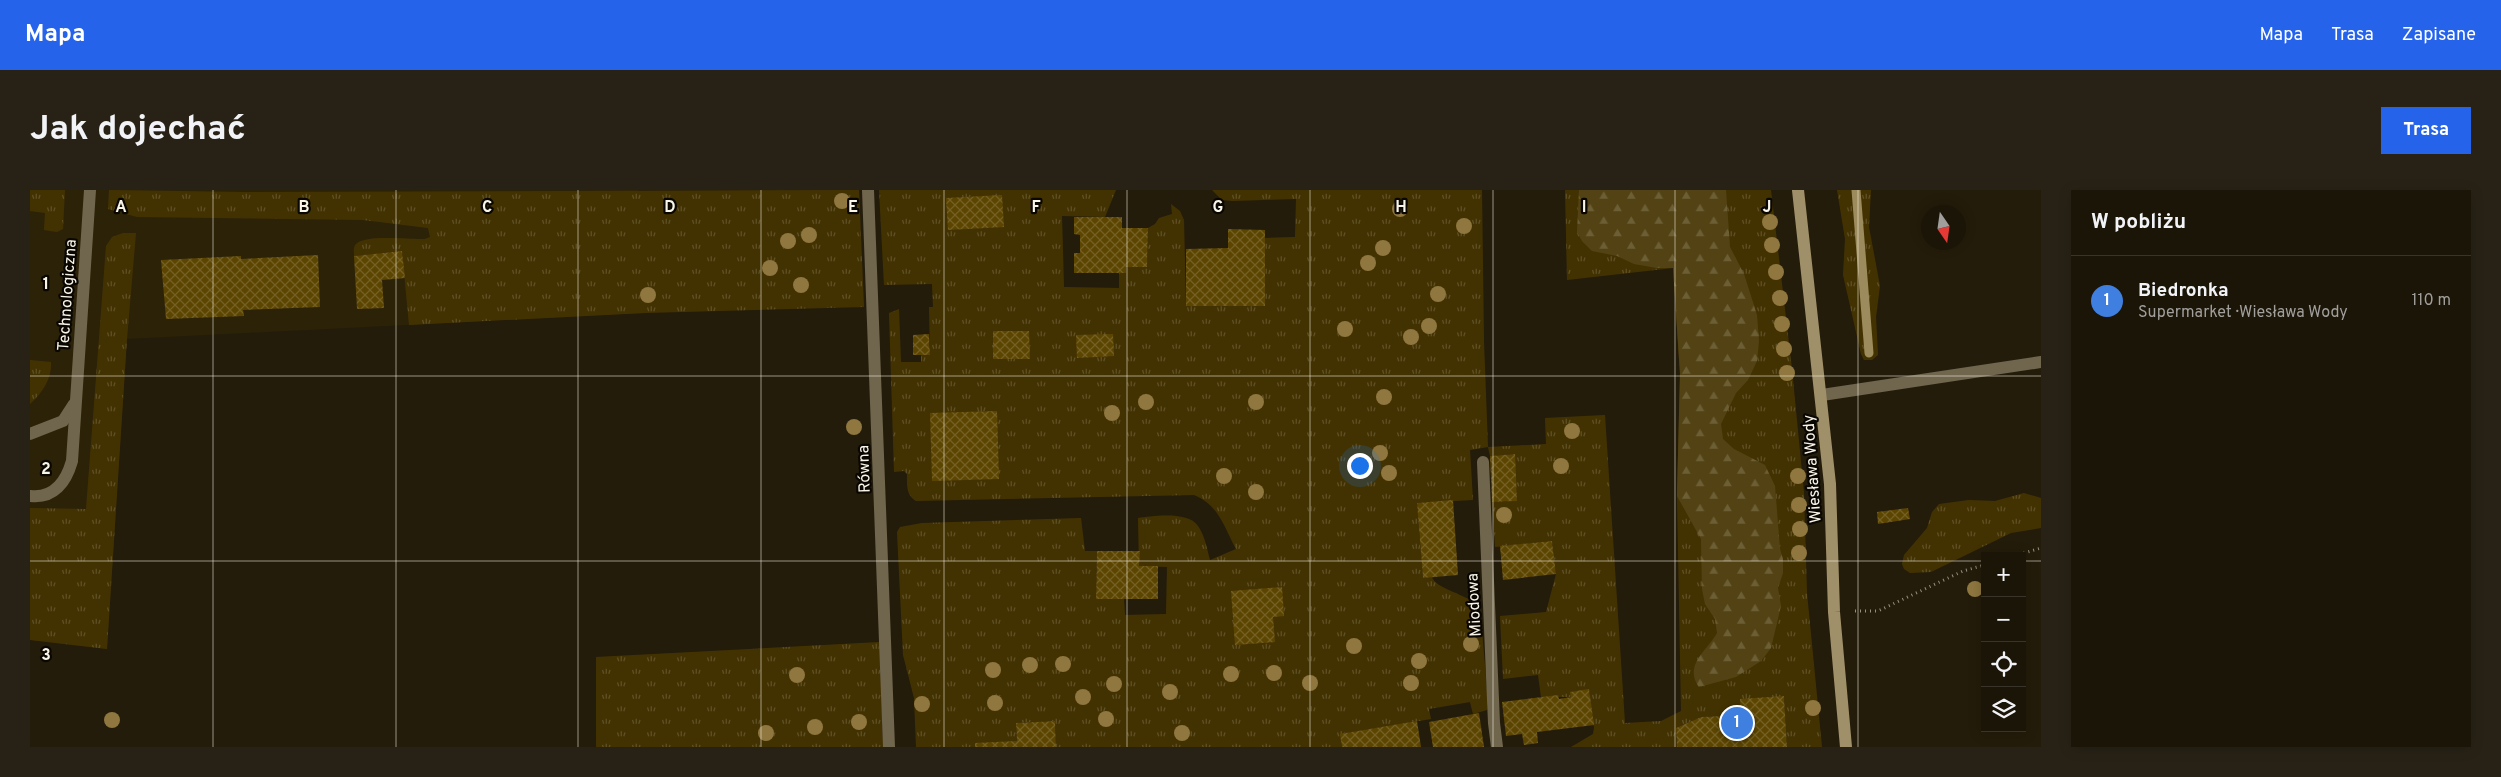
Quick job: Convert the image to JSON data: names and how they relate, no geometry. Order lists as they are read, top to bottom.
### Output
{
  "streets": {
    "street": [
      "Technologiczna",
      "Równa",
      "Wiesława Wody",
      "Miodowa"
    ]
  },
  "north": "bottom",
  "page": {
    "header": "Mapa",
    "nav": ["Mapa", "Trasa", "Zapisane"],
    "buttons": "Trasa",
    "title": "Jak dojechać",
    "heading": "W pobliżu",
    "list": [
      {
        "mark": "1",
        "name": "Biedronka",
        "note": "Supermarket · Wiesława Wody",
        "value": "110 m"
      }
    ],
    "map_buttons": ["+", "−"],
    "pins": "1"
  },
  "grid": {
    "columns": [
      "A",
      "B",
      "C",
      "D",
      "E",
      "F",
      "G",
      "H",
      "I",
      "J"
    ],
    "rows": ["1", "2", "3"]
  }
}
